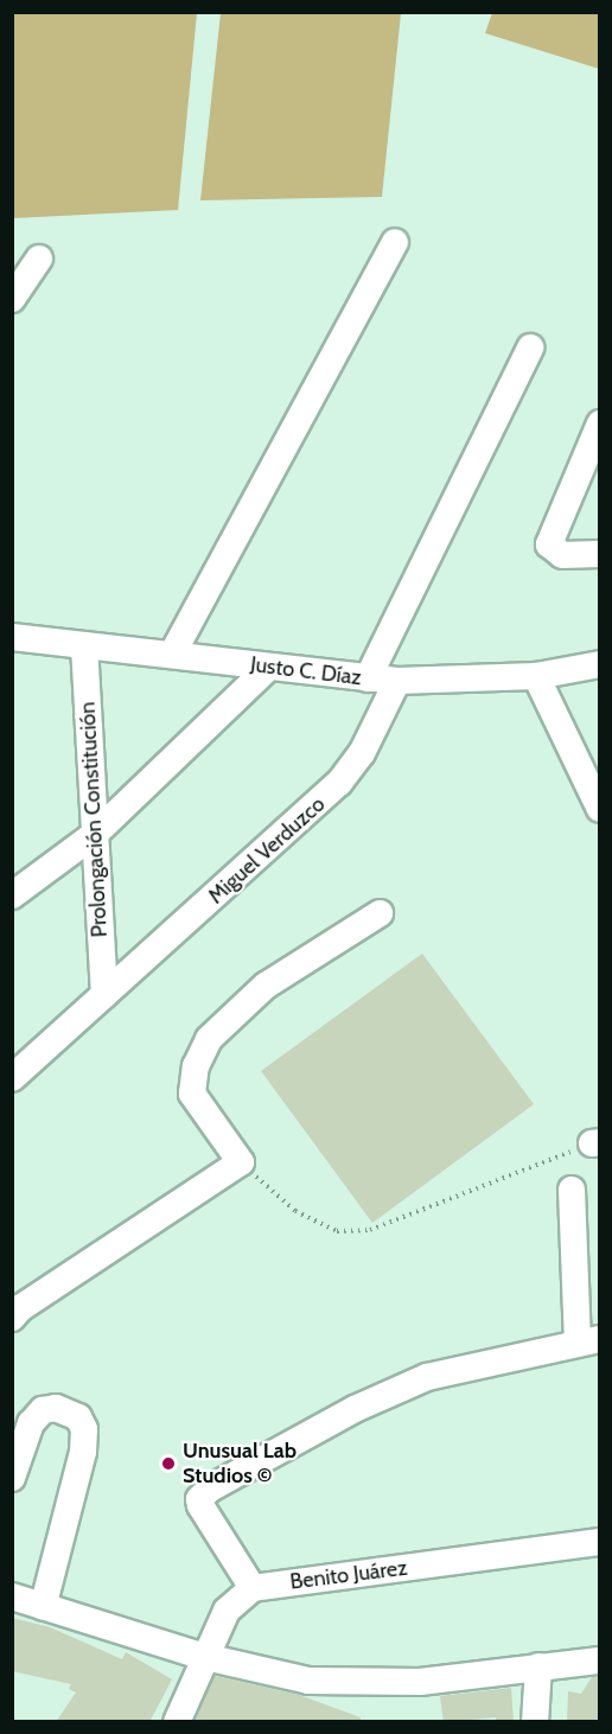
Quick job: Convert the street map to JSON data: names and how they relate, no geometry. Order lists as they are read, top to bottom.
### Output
{
  "streets": {
    "street": [
      "Justo C. Díaz",
      "Prolongación Constitución",
      "Miguel Verduzco",
      "Benito Juárez"
    ]
  },
  "crossings": [
    ["Justo C. Díaz", "Prolongación Constitución"],
    ["Justo C. Díaz", "Miguel Verduzco"],
    ["Prolongación Constitución", "Miguel Verduzco"]
  ],
  "places": ["Unusual Lab Studios ©"]
}
